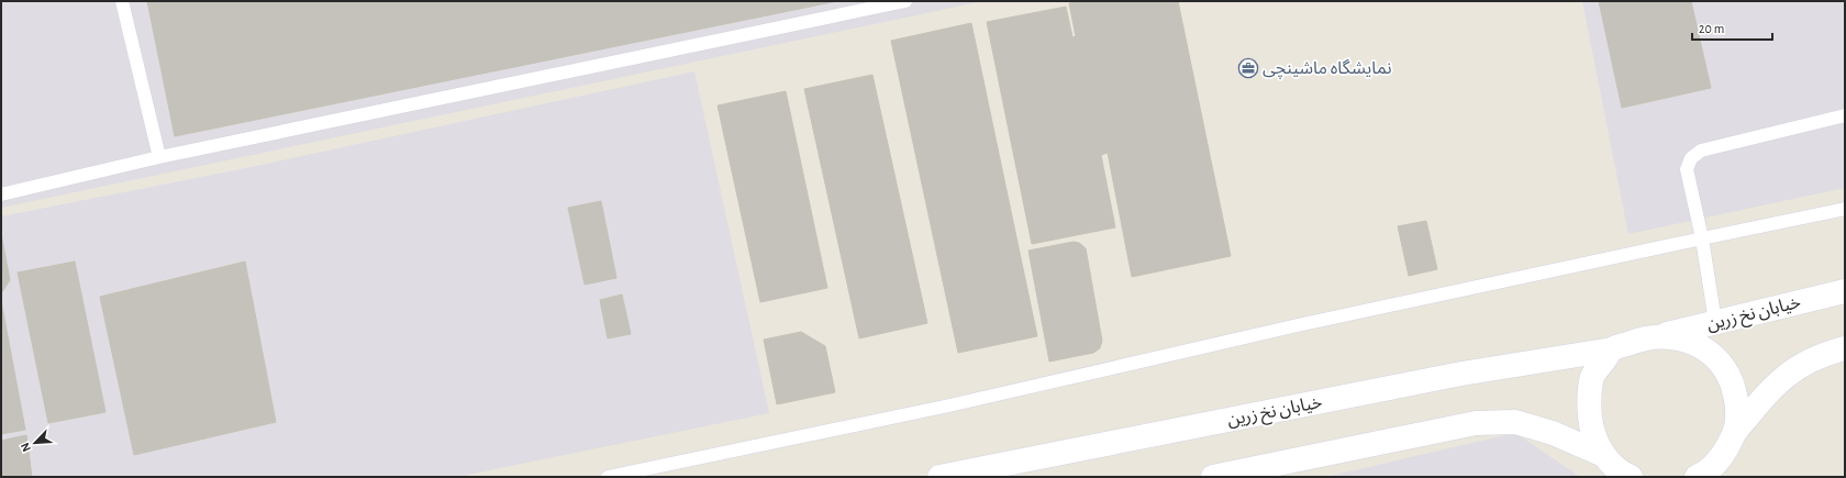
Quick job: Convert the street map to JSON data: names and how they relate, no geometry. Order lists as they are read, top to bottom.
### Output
{
  "streets": {
    "street": ["خیابان نخ زرین"]
  },
  "places": {
    "office": ["نمایشگاه ماشینچی"]
  },
  "scale_bar": "20 m",
  "north": "bottom left"
}
